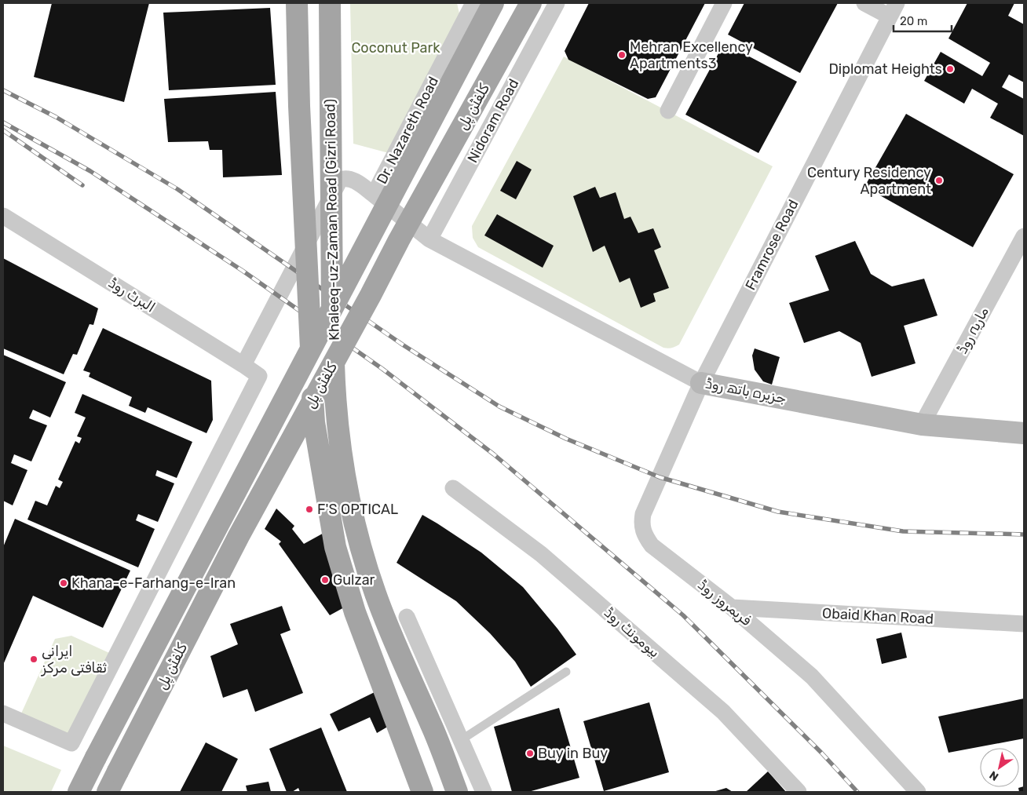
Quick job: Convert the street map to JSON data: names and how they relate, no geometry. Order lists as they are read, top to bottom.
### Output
{
  "streets": {
    "main road": ["کلفٹن پل", "Khaleeq-uz-Zaman Road (Gizri Road)"],
    "street": [
      "Nidoram Road",
      "Dr. Nazareth Road",
      "Framrose Road",
      "البرٹ روڈ",
      "ماریہ روڈ",
      "جزیرہ باتھ روڈ",
      "فریمروز روڈ",
      "Obaid Khan Road",
      "بیومونٹ روڈ"
    ]
  },
  "crossings": [
    ["Nidoram Road", "Dr. Nazareth Road"],
    ["Nidoram Road", "جزیرہ باتھ روڈ"],
    ["Dr. Nazareth Road", "جزیرہ باتھ روڈ"],
    ["Framrose Road", "جزیرہ باتھ روڈ"],
    ["Framrose Road", "فریمروز روڈ"],
    ["ماریہ روڈ", "جزیرہ باتھ روڈ"],
    ["جزیرہ باتھ روڈ", "فریمروز روڈ"],
    ["فریمروز روڈ", "Obaid Khan Road"]
  ],
  "parks": ["Coconut Park"],
  "places": [
    "Mehran Excellency Apartments3",
    "Diplomat Heights",
    "Century Residency Apartment",
    "F'S OPTICAL",
    "Gulzar",
    "Khana-e-Farhang-e-Iran",
    "ایرانی ثقافتی مرکز",
    "Buy in Buy"
  ],
  "scale_bar": "20 m",
  "north": "bottom left"
}
